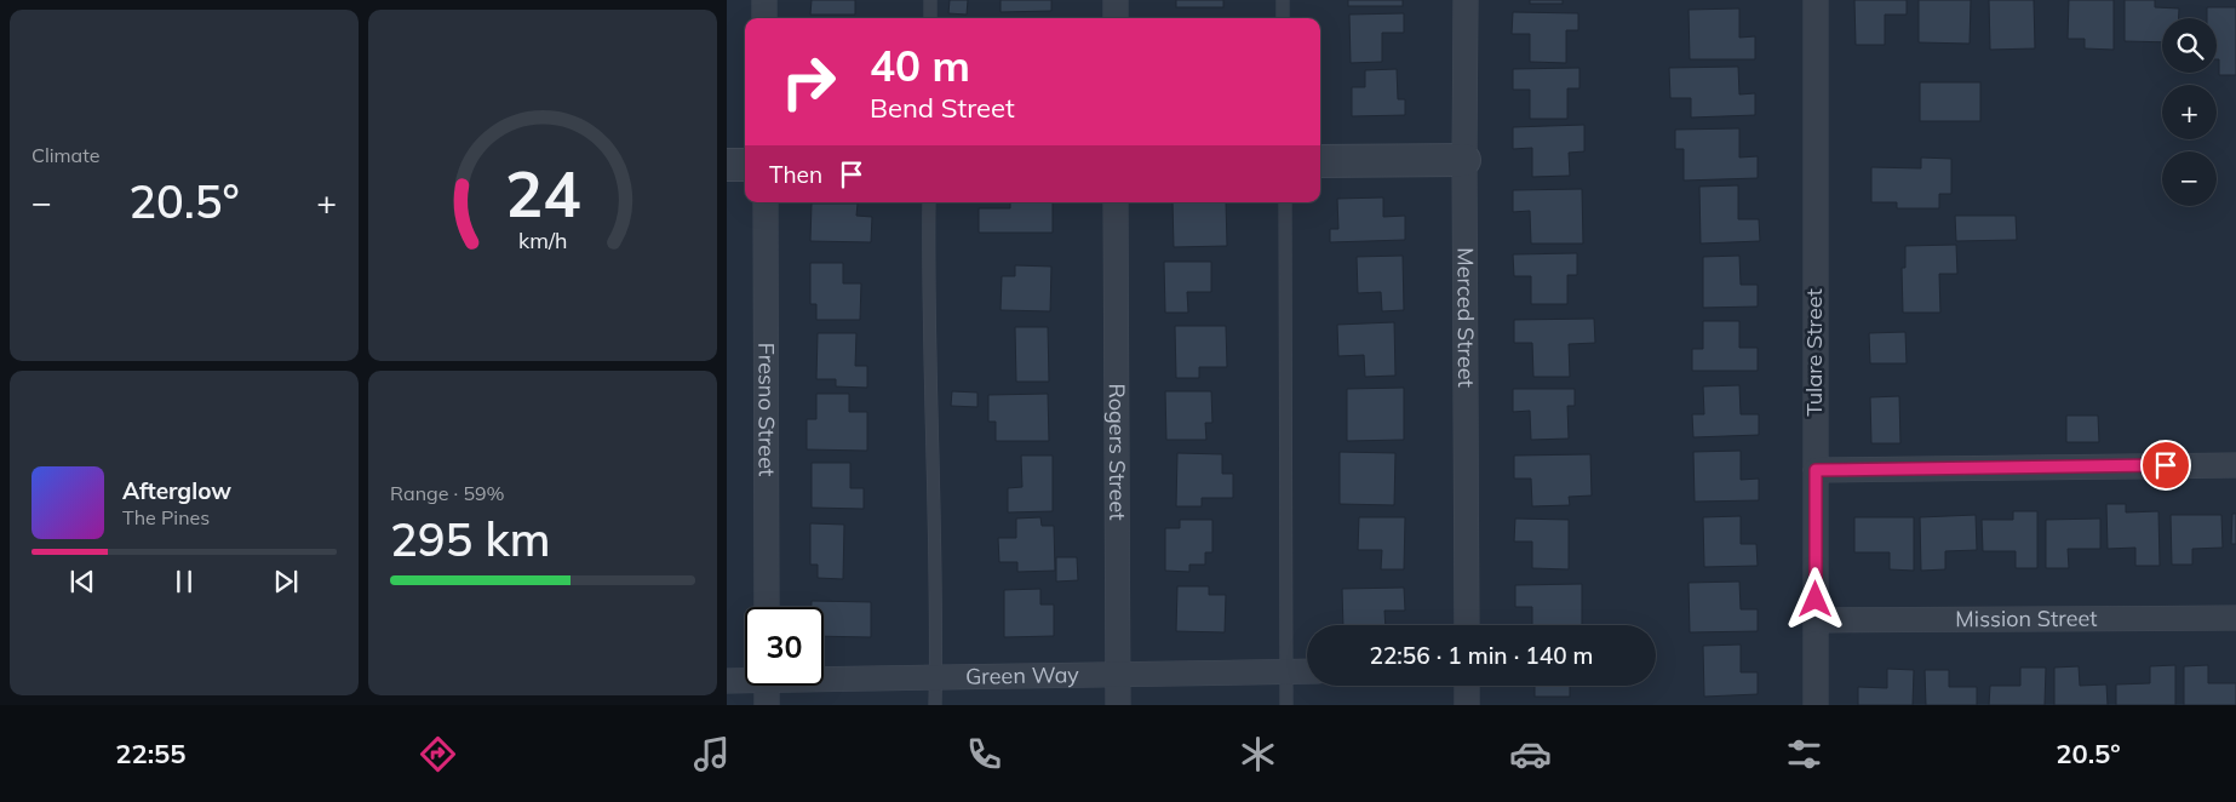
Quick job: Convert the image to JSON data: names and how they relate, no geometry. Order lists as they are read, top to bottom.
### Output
{
  "streets": {
    "street": [
      "Merced Street",
      "Tulare Street",
      "Fresno Street",
      "Rogers Street",
      "Mission Street",
      "Green Way"
    ]
  },
  "crossings": [
    ["Tulare Street", "Mission Street"],
    ["Rogers Street", "Green Way"]
  ],
  "page": {
    "tile": [
      "Climate",
      ["Range · 59%", "295 km"]
    ],
    "map_buttons": ["+", "−"],
    "turn": ["40 m", "Bend Street"],
    "then": "Then",
    "heat": ["−", "20.5°", "+"],
    "song": ["Afterglow", "The Pines"],
    "limit": "30",
    "trip": "22:56 · 1 min · 140 m",
    "tabs": ["22:55", "20.5°"],
    "gauge": ["24", "km/h"]
  }
}
